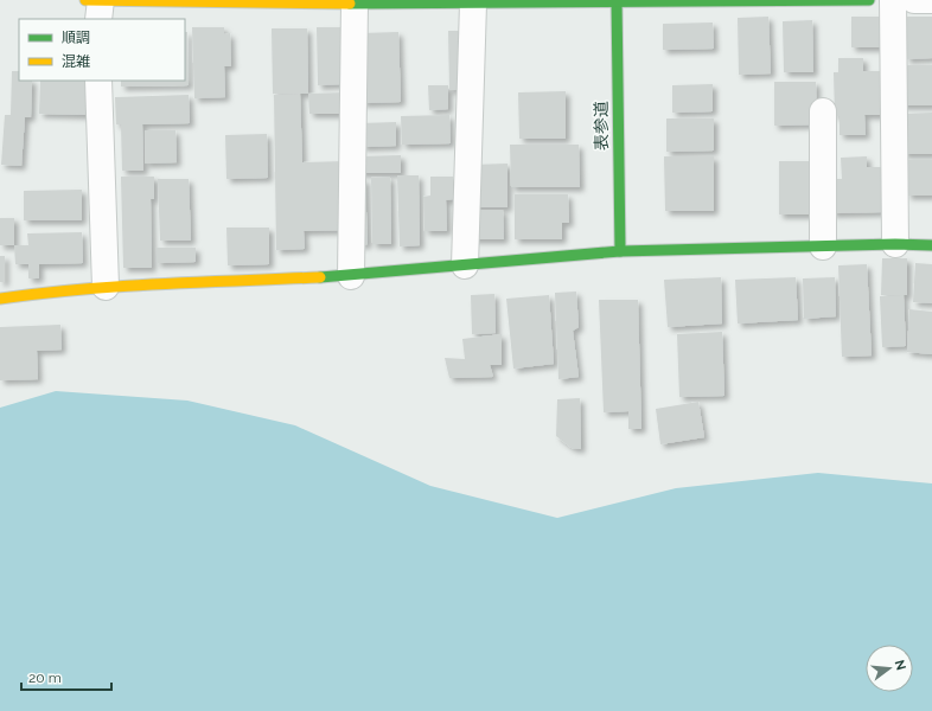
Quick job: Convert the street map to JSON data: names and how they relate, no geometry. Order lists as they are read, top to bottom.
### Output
{
  "streets": {
    "street": ["表参道"]
  },
  "legend": ["順調", "混雑"],
  "scale_bar": "20 m",
  "north": "right"
}
